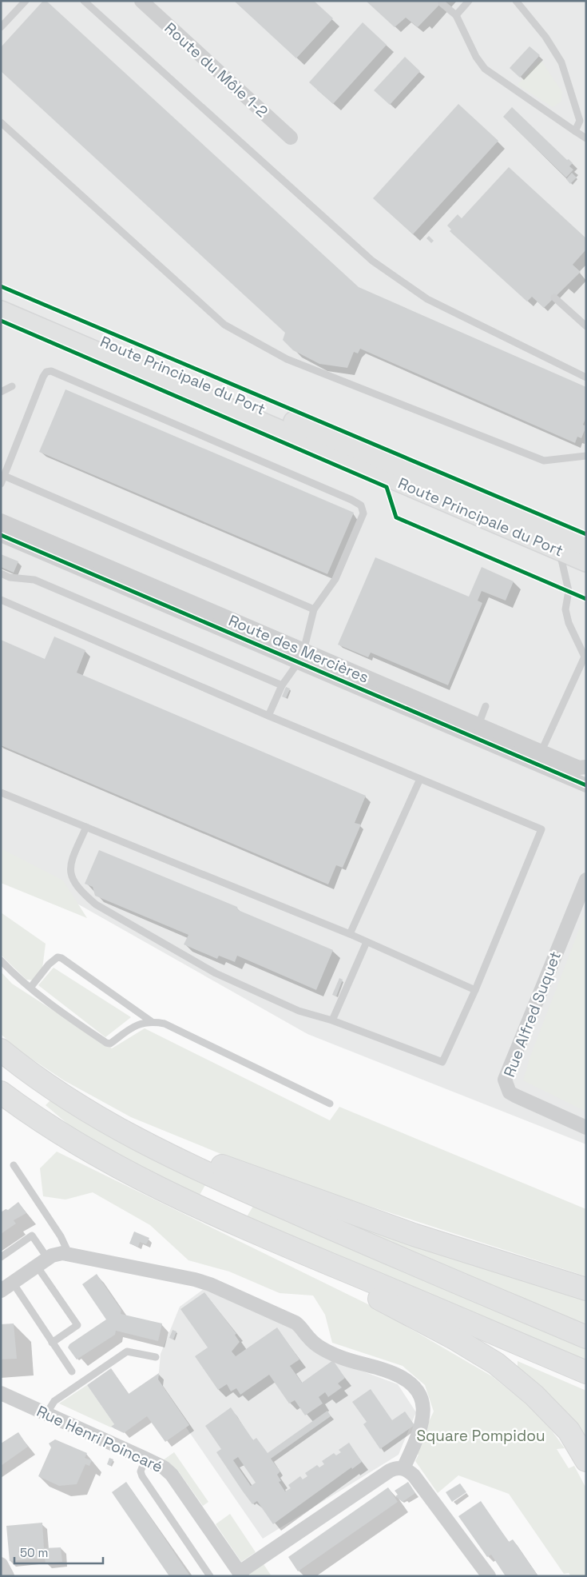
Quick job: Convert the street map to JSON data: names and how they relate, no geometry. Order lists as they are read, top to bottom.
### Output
{
  "streets": {
    "main road": ["Route Principale du Port"],
    "street": [
      "Route du Môle 1-2",
      "Route des Mercières",
      "Rue Alfred Suquet",
      "Rue Henri Poincaré"
    ]
  },
  "parks": ["Square Pompidou"],
  "scale_bar": "50 m"
}
